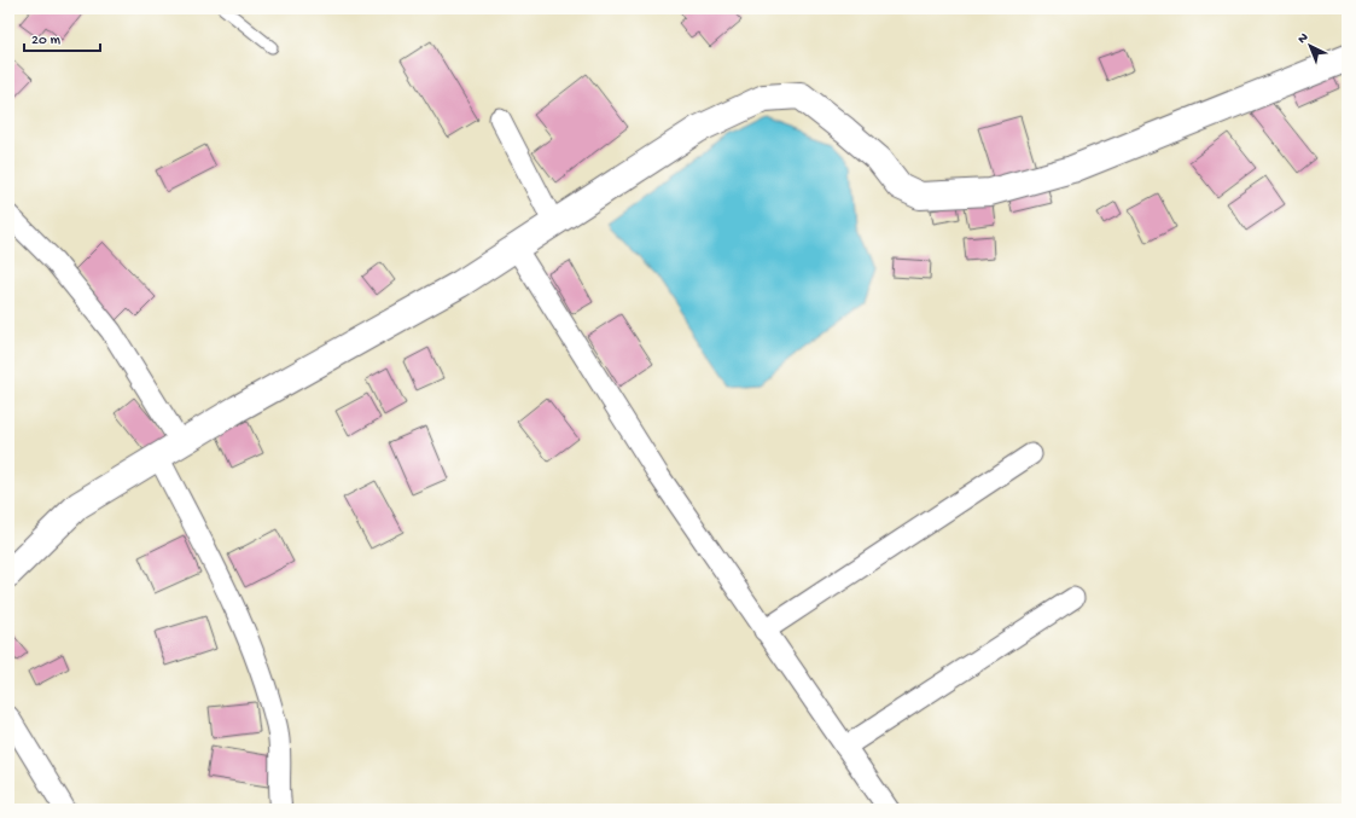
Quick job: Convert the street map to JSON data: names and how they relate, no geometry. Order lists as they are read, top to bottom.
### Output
{
  "scale_bar": "20 m",
  "north": "top left"
}
